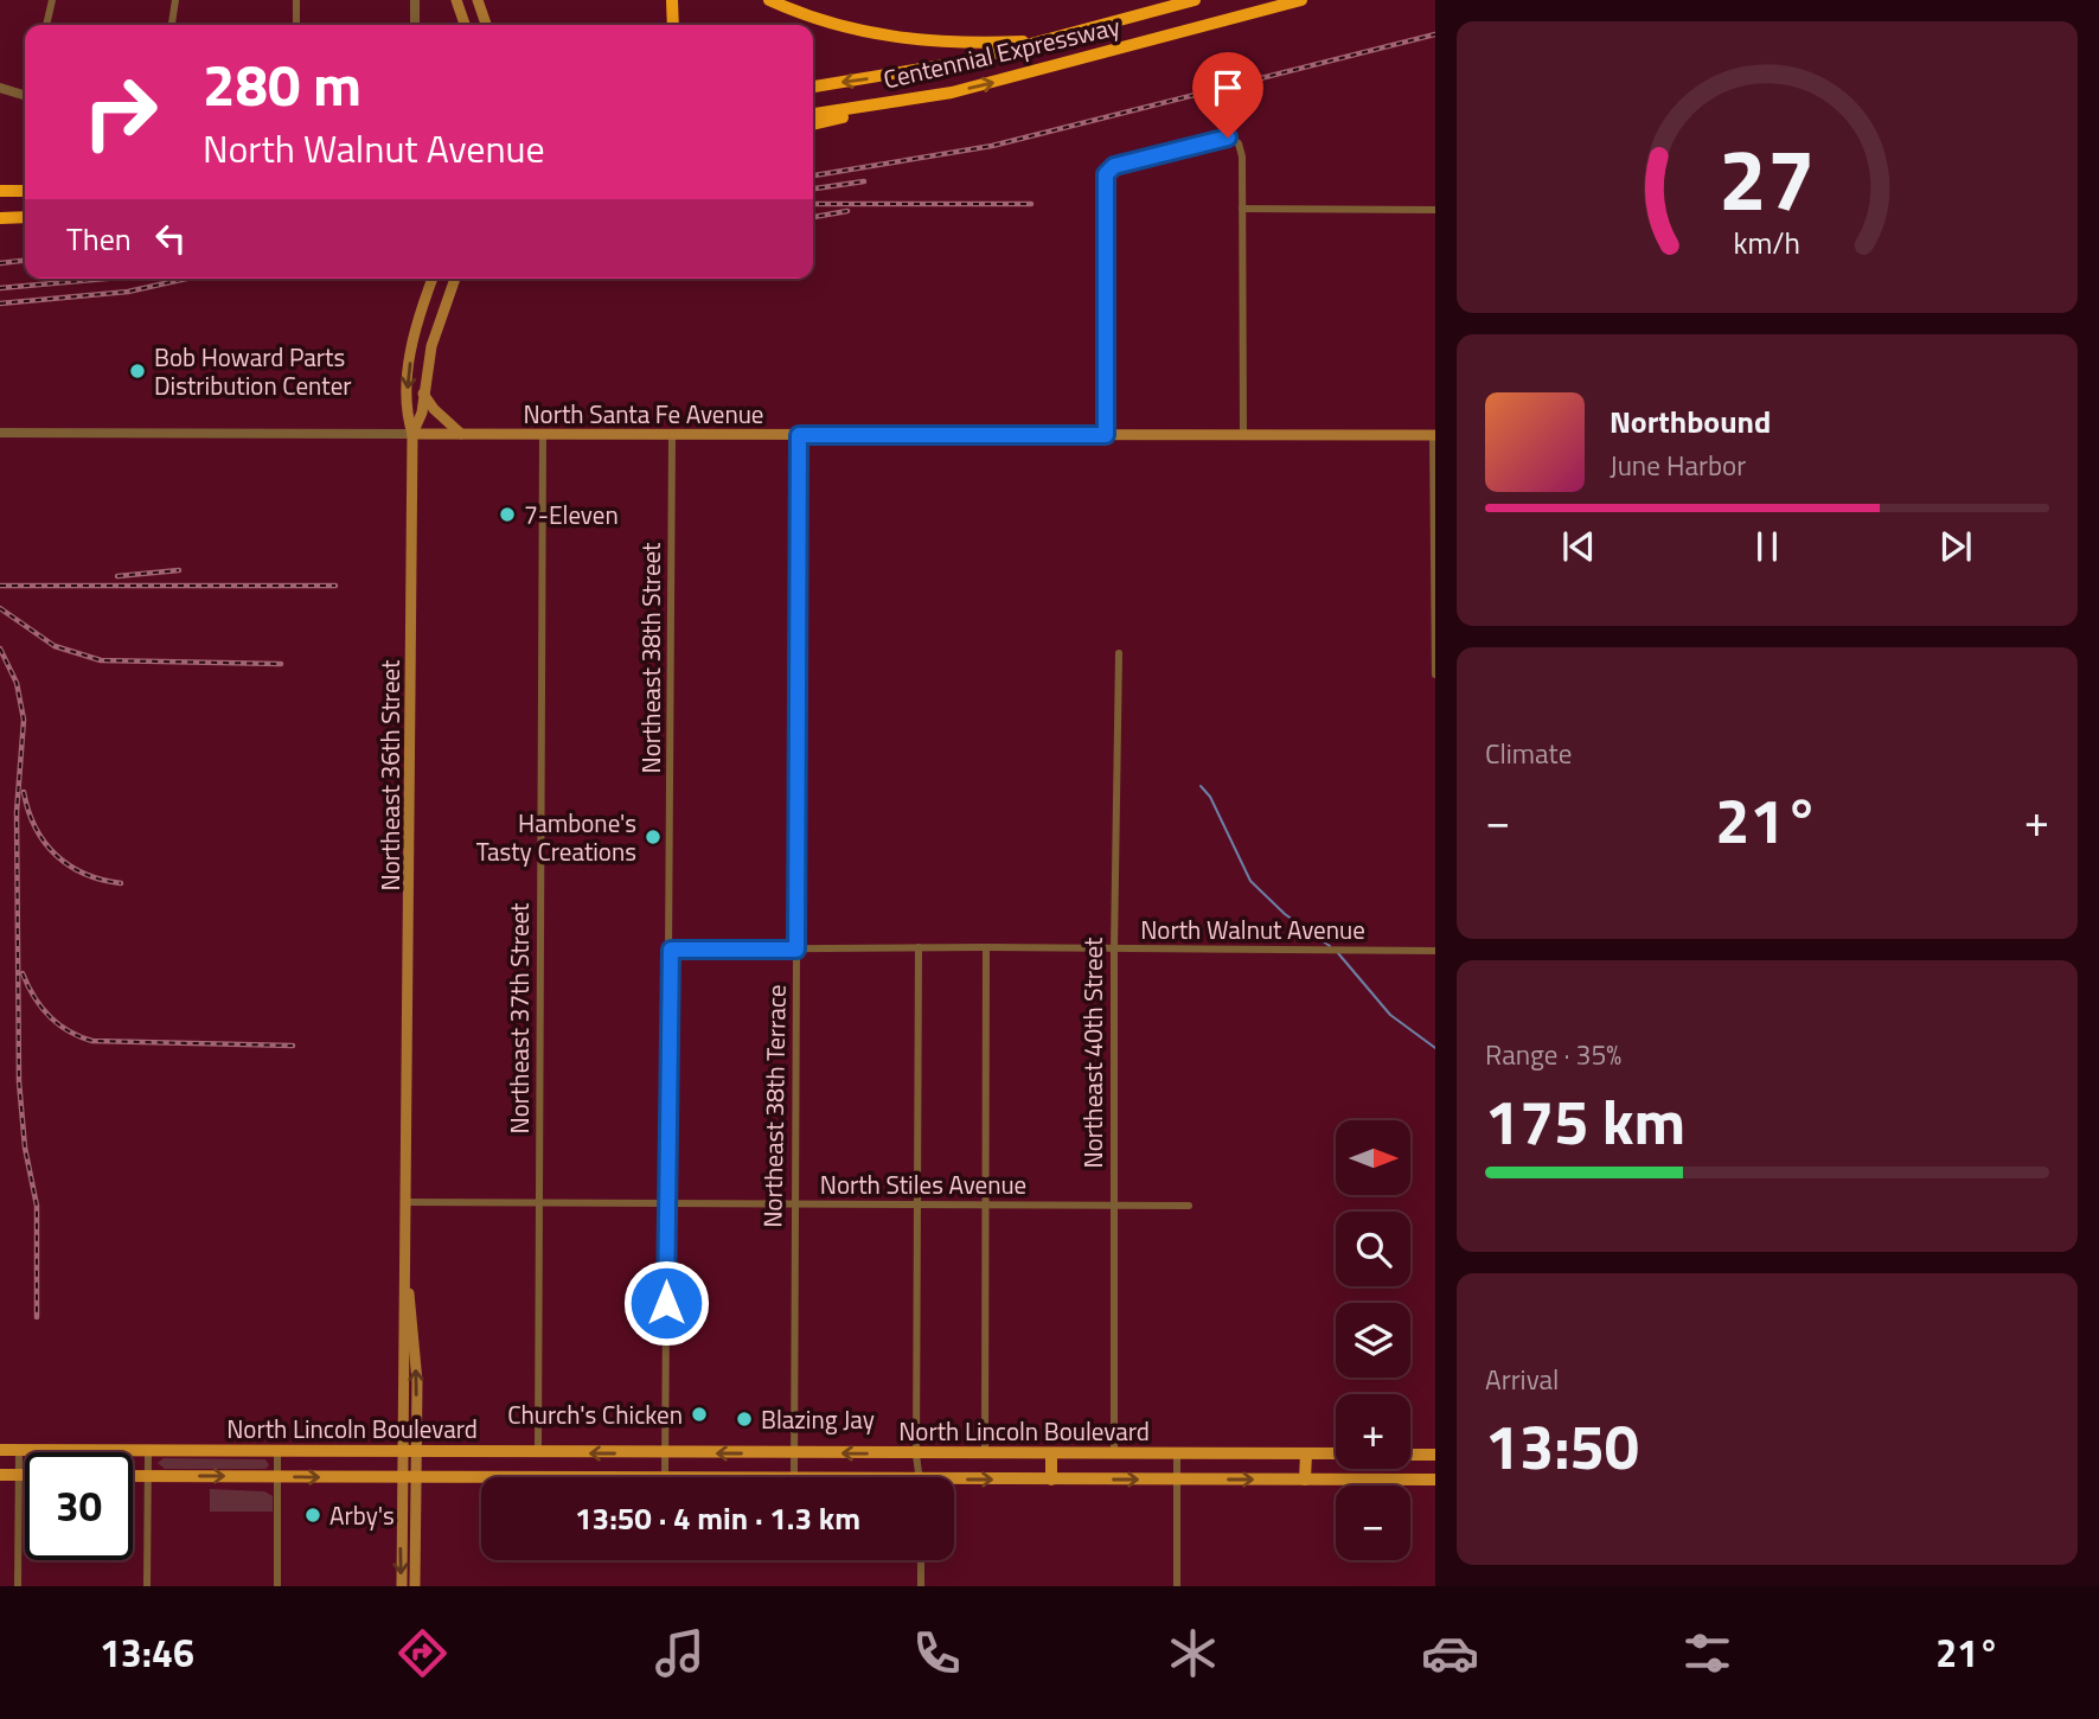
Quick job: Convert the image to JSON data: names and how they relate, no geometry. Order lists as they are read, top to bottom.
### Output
{
  "streets": {
    "highway": ["Centennial Expressway"],
    "main road": ["North Santa Fe Avenue", "Northeast 36th Street", "North Lincoln Boulevard"],
    "street": [
      "Northeast 38th Street",
      "North Walnut Avenue",
      "Northeast 37th Street",
      "Northeast 40th Street",
      "Northeast 38th Terrace",
      "North Stiles Avenue"
    ]
  },
  "crossings": [
    ["North Santa Fe Avenue", "Northeast 38th Street"],
    ["North Santa Fe Avenue", "Northeast 36th Street"],
    ["North Santa Fe Avenue", "Northeast 37th Street"],
    ["North Santa Fe Avenue", "Northeast 38th Terrace"],
    ["Northeast 38th Street", "North Walnut Avenue"],
    ["Northeast 38th Street", "North Stiles Avenue"],
    ["Northeast 38th Street", "North Lincoln Boulevard"],
    ["Northeast 36th Street", "North Stiles Avenue"],
    ["Northeast 36th Street", "North Lincoln Boulevard"],
    ["North Walnut Avenue", "Northeast 40th Street"],
    ["North Walnut Avenue", "Northeast 38th Terrace"],
    ["Northeast 37th Street", "North Stiles Avenue"],
    ["Northeast 37th Street", "North Lincoln Boulevard"],
    ["Northeast 40th Street", "North Stiles Avenue"],
    ["Northeast 40th Street", "North Lincoln Boulevard"],
    ["Northeast 38th Terrace", "North Stiles Avenue"],
    ["Northeast 38th Terrace", "North Lincoln Boulevard"]
  ],
  "places": [
    "Bob Howard Parts Distribution Center",
    "7-Eleven",
    "Hambone's Tasty Creations",
    "Church's Chicken",
    "Blazing Jay",
    "Arby's"
  ],
  "north": "right",
  "page": {
    "turn": ["280 m", "North Walnut Avenue"],
    "then": "Then",
    "song": ["Northbound", "June Harbor"],
    "tile": [
      "Climate",
      ["Range · 35%", "175 km"],
      ["Arrival", "13:50"]
    ],
    "heat": ["−", "21°", "+"],
    "map_buttons": ["+", "−"],
    "limit": "30",
    "trip": "13:50 · 4 min · 1.3 km",
    "tabs": ["13:46", "21°"],
    "gauge": ["27", "km/h"]
  }
}
